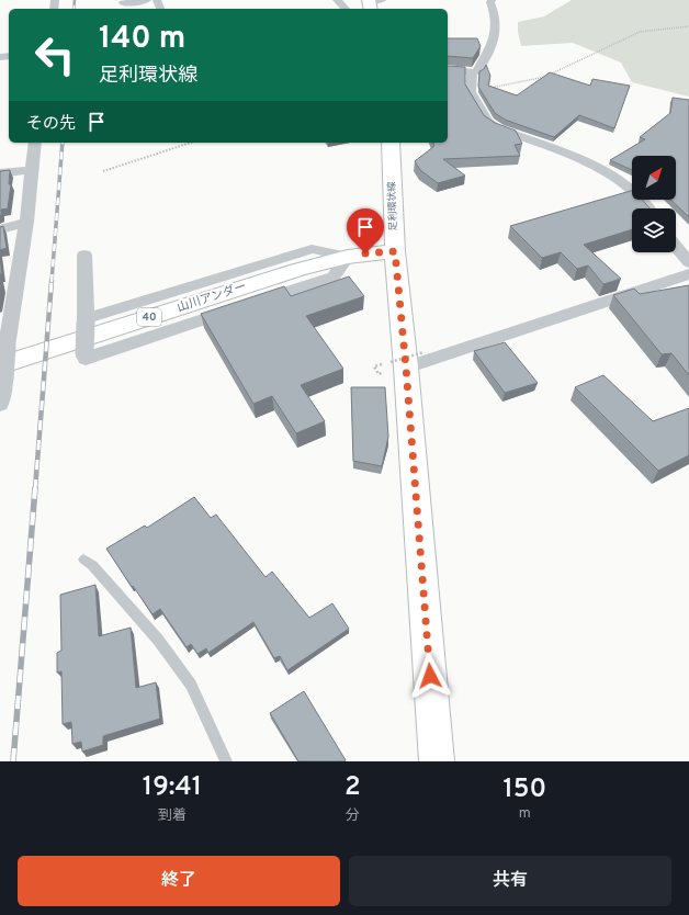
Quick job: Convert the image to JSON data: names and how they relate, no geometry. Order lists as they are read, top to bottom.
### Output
{
  "streets": {
    "main road": ["足利環状線", "山川アンダー", "40"]
  },
  "crossings": [
    ["足利環状線", "40"],
    ["山川アンダー", "40"]
  ],
  "north": "top right",
  "page": {
    "turn": ["140 m", "足利環状線"],
    "then": "その先",
    "eta": [
      "19:41",
      "到着",
      "2",
      "分",
      "150",
      "m"
    ],
    "buttons": ["終了", "共有"]
  }
}
